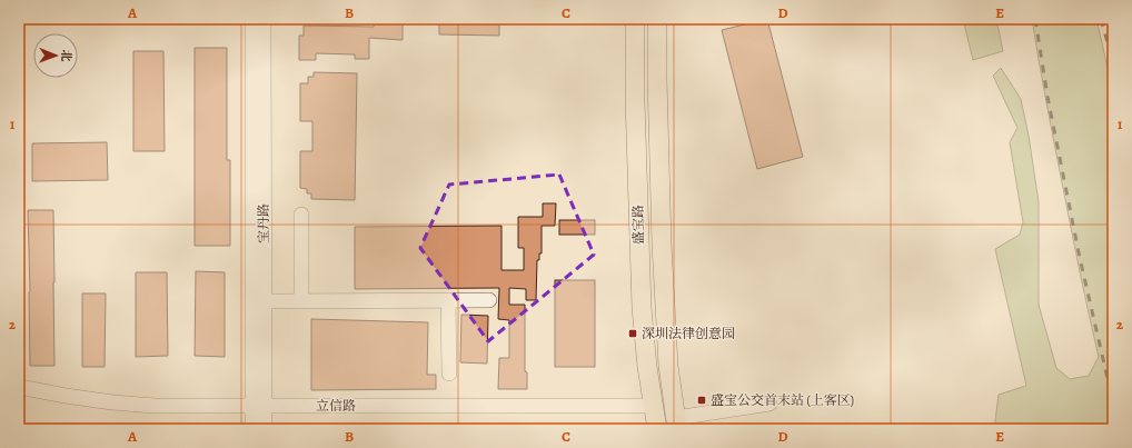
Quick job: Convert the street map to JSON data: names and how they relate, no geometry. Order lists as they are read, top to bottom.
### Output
{
  "streets": {
    "main road": ["盛宝路"],
    "street": ["宝丹路", "立信路"]
  },
  "crossings": [
    ["宝丹路", "立信路"],
    ["盛宝路", "立信路"]
  ],
  "places": {
    "transit": ["深圳法律创意园", "盛宝公交首末站 (上客区)"]
  },
  "north": "right",
  "grid": {
    "columns": [
      "A",
      "B",
      "C",
      "D",
      "E"
    ],
    "rows": ["1", "2"]
  }
}
